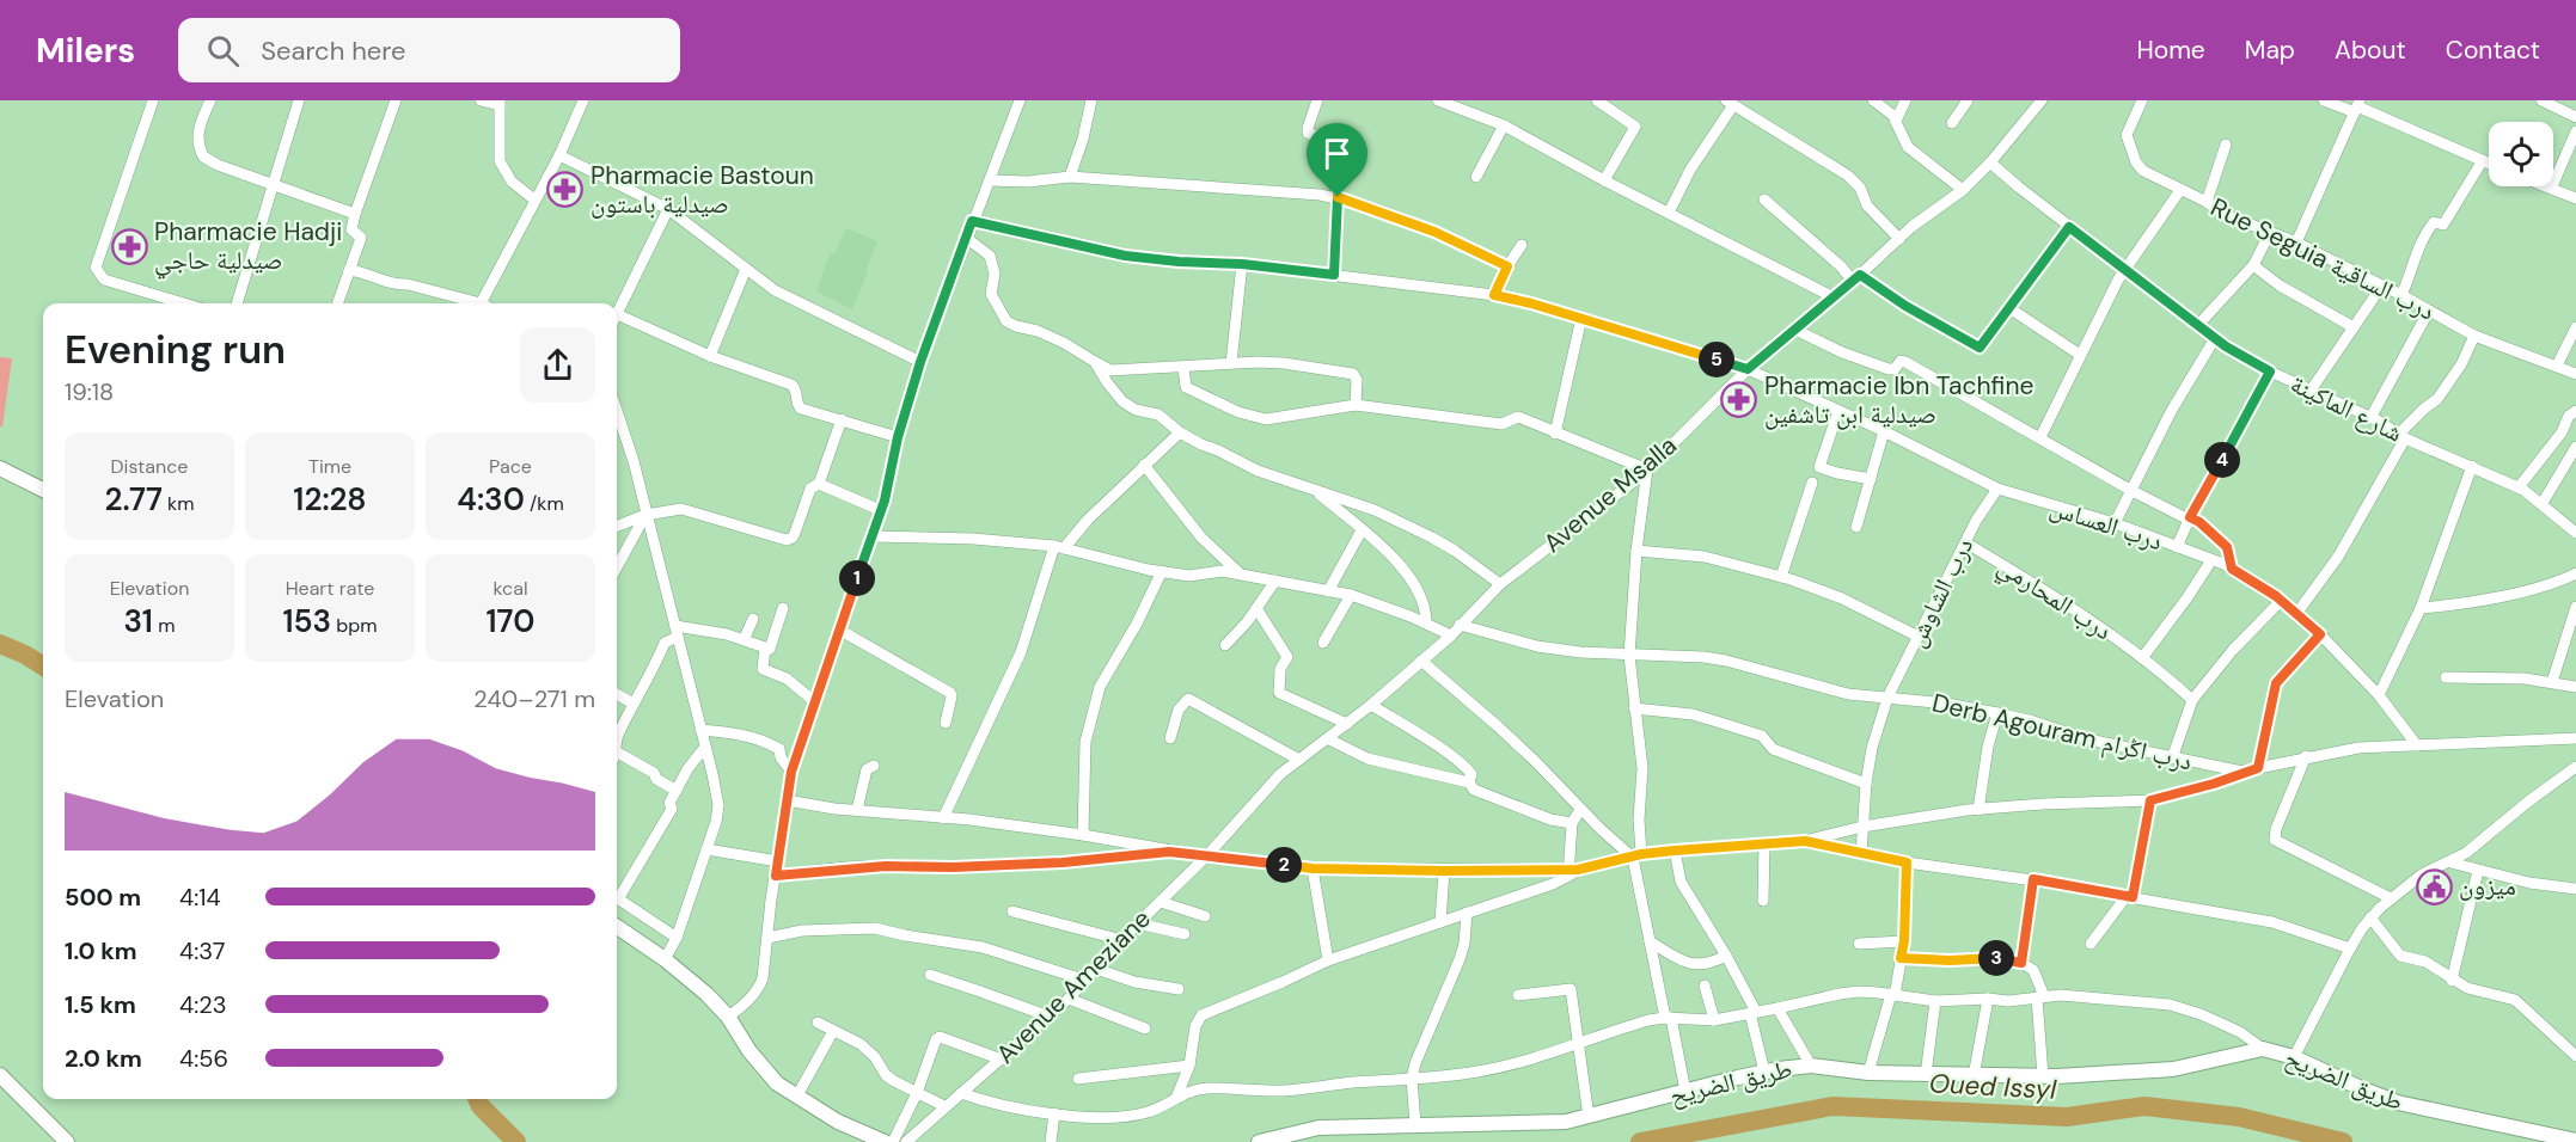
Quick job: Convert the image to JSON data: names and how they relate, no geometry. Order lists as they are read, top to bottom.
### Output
{
  "streets": {
    "street": [
      "Rue Seguia درب الساقية",
      "شارع الماكينة",
      "Avenue Msalla",
      "درب العساس",
      "درب الشاوش",
      "درب المحارمي",
      "Derb Agouram درب اڭرام",
      "Avenue Ameziane",
      "طريق الضريح"
    ]
  },
  "crossings": [
    ["شارع الماكينة", "Avenue Msalla"],
    ["Avenue Msalla", "درب العساس"],
    ["Avenue Msalla", "Derb Agouram درب اڭرام"],
    ["Avenue Msalla", "Avenue Ameziane"],
    ["درب العساس", "درب الشاوش"],
    ["درب الشاوش", "درب المحارمي"],
    ["درب الشاوش", "Derb Agouram درب اڭرام"]
  ],
  "water": ["Oued Issyl"],
  "places": {
    "pharmacy": ["Pharmacie Bastoun صيدلية باستون", "Pharmacie Hadji صيدلية حاجي", "Pharmacie Ibn Tachfine صيدلية ابن تاشفين"],
    "public building": ["ميزون"]
  },
  "page": {
    "header": "Milers",
    "search": "Search here",
    "nav": [
      "Home",
      "Map",
      "About",
      "Contact"
    ],
    "heading": ["Evening run", "19:18"],
    "pins": [
      "5",
      "4",
      "1",
      "2",
      "3"
    ],
    "stats": [
      ["Distance", "2.77 km"],
      ["Time", "12:28"],
      ["Pace", "4:30 /km"],
      ["Elevation", "31 m"],
      ["Heart rate", "153 bpm"],
      ["kcal", "170"]
    ],
    "chart": ["Elevation", "240–271 m"],
    "list": [
      {
        "name": "500 m",
        "note": "4:14"
      },
      {
        "name": "1.0 km",
        "note": "4:37"
      },
      {
        "name": "1.5 km",
        "note": "4:23"
      },
      {
        "name": "2.0 km",
        "note": "4:56"
      }
    ]
  }
}
